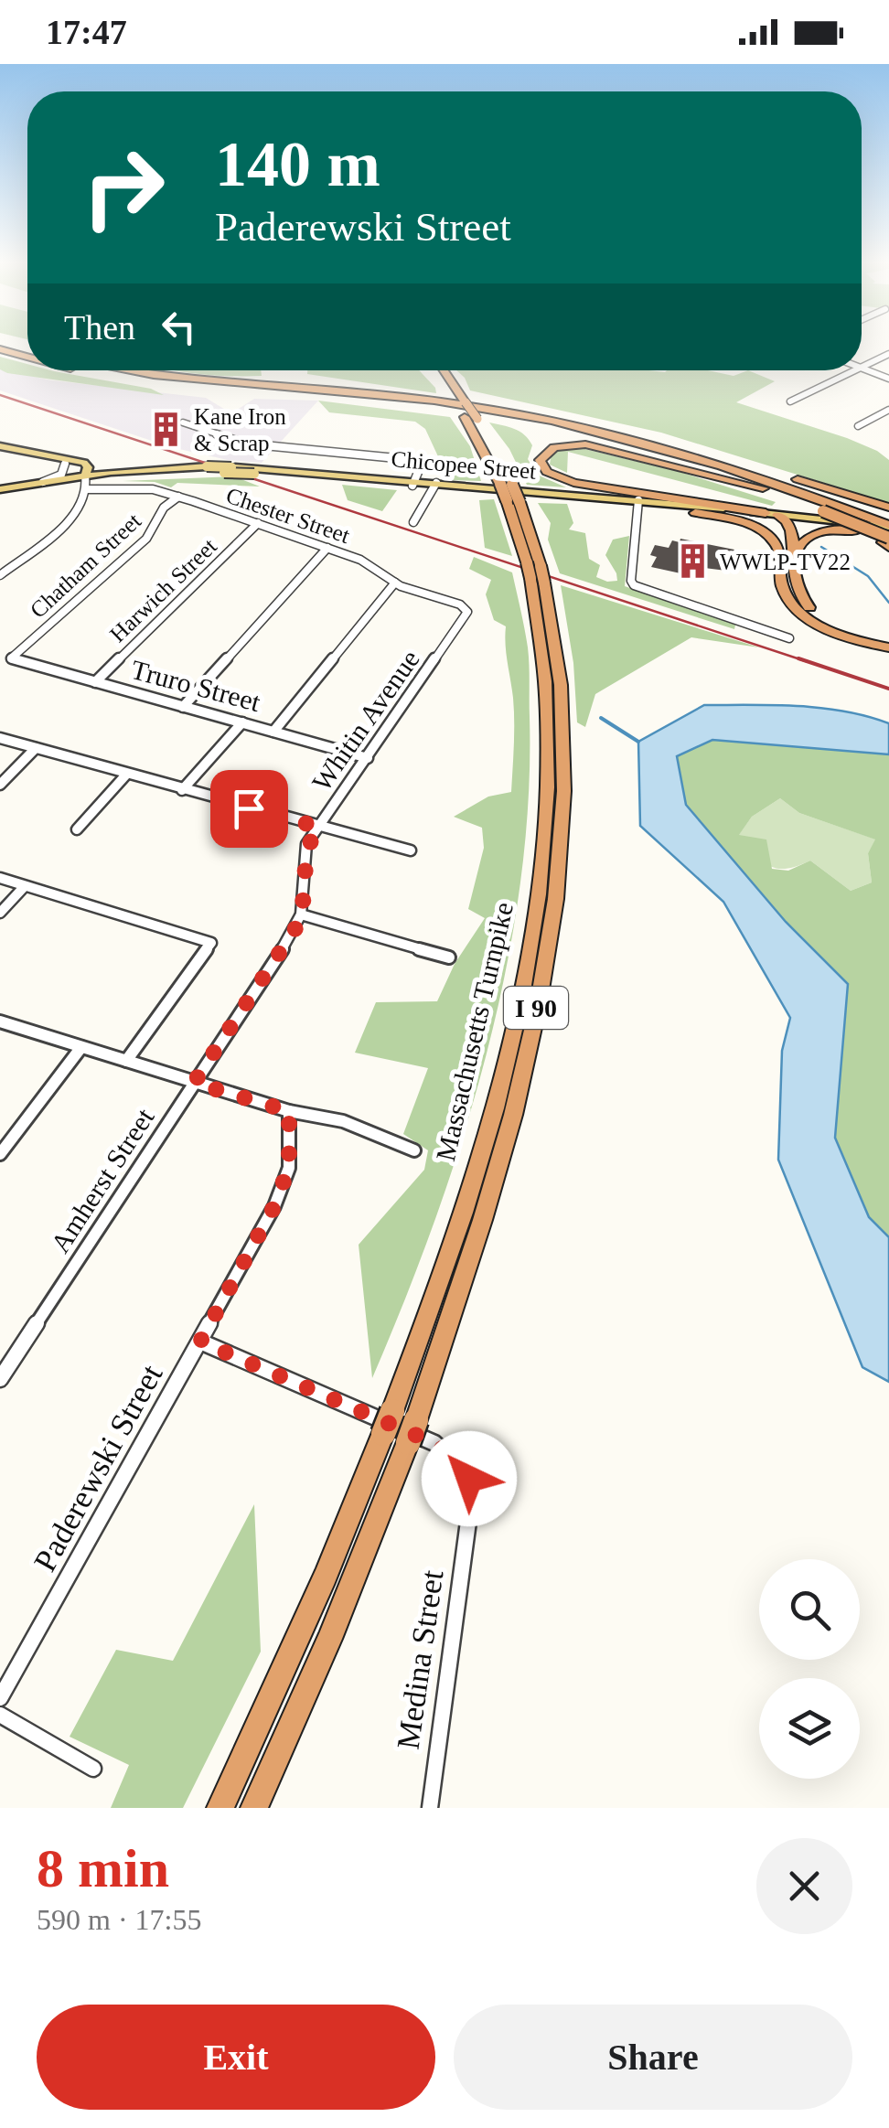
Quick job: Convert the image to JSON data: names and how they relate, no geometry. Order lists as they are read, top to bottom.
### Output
{
  "streets": {
    "highway": ["I 90", "Massachusetts Turnpike"],
    "main road": ["Chicopee Street"],
    "street": [
      "Chester Street",
      "Chatham Street",
      "Harwich Street",
      "Truro Street",
      "Whitin Avenue",
      "Amherst Street",
      "Paderewski Street",
      "Medina Street"
    ]
  },
  "crossings": [
    ["Chicopee Street", "Chester Street"],
    ["Chester Street", "Chatham Street"],
    ["Chester Street", "Harwich Street"],
    ["Chester Street", "Whitin Avenue"],
    ["Chatham Street", "Truro Street"],
    ["Harwich Street", "Truro Street"],
    ["Truro Street", "Whitin Avenue"],
    ["Whitin Avenue", "Amherst Street"],
    ["Paderewski Street", "Medina Street"]
  ],
  "places": {
    "building": ["Kane Iron & Scrap", "WWLP-TV22"]
  },
  "page": {
    "status": "17:47",
    "turn": ["140 m", "Paderewski Street"],
    "then": "Then",
    "heading": ["8 min", "590 m · 17:55"],
    "buttons": ["Exit", "Share"]
  }
}
